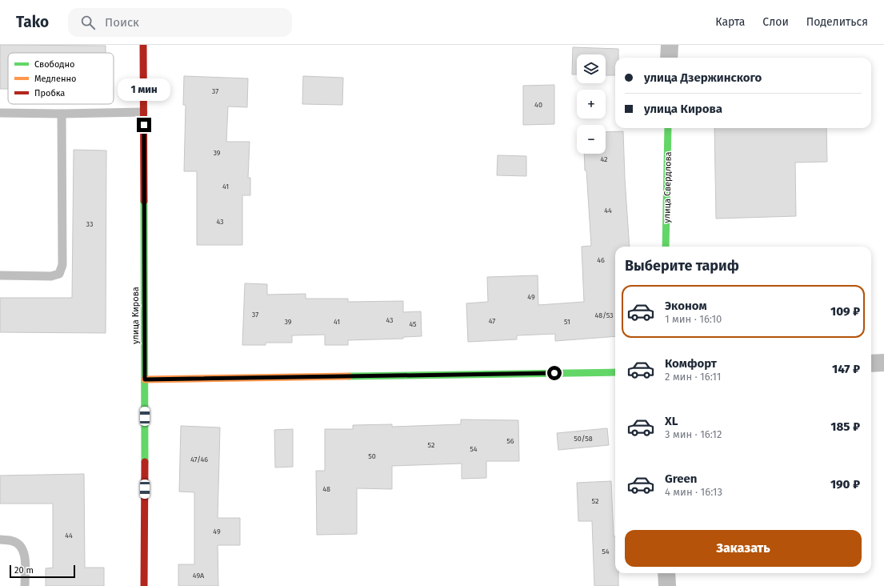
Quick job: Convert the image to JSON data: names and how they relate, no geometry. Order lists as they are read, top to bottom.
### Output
{
  "streets": {
    "street": ["улица Свердлова", "улица Кирова"]
  },
  "house_numbers": [
    "37",
    "40",
    "39",
    "42",
    "41",
    "44",
    "43",
    "33",
    "46",
    "49",
    "37",
    "48/53",
    "43",
    "47",
    "39",
    "41",
    "51",
    "45",
    "50/58",
    "56",
    "52",
    "54",
    "50",
    "47/46",
    "48",
    "52",
    "49",
    "44",
    "54",
    "49А"
  ],
  "legend": ["Свободно", "Медленно", "Пробка"],
  "scale_bar": "20 m",
  "page": {
    "header": "Tako",
    "search": "Поиск",
    "nav": ["Карта", "Слои", "Поделиться"],
    "map_buttons": ["+", "−"],
    "banner": ["улица Дзержинского", "улица Кирова"],
    "bubble": "1 мин",
    "heading": "Выберите тариф",
    "list": [
      {
        "name": "Эконом",
        "note": "1 мин · 16:10",
        "value": "109 ₽"
      },
      {
        "name": "Комфорт",
        "note": "2 мин · 16:11",
        "value": "147 ₽"
      },
      {
        "name": "XL",
        "note": "3 мин · 16:12",
        "value": "185 ₽"
      },
      {
        "name": "Green",
        "note": "4 мин · 16:13",
        "value": "190 ₽"
      }
    ],
    "buttons": "Заказать",
    "scale": "20 m"
  }
}
